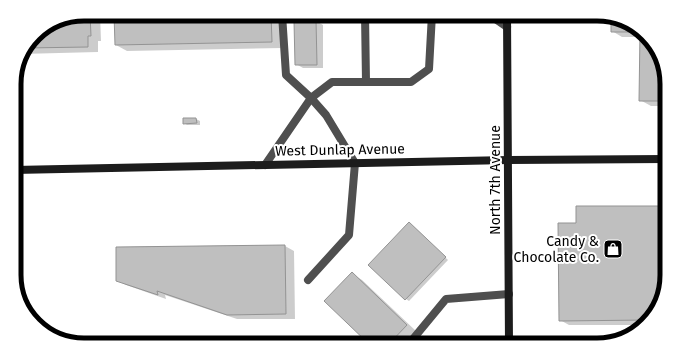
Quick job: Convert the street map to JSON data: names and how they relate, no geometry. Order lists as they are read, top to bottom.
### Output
{
  "streets": {
    "main road": ["West Dunlap Avenue", "North 7th Avenue"]
  },
  "crossings": [
    ["West Dunlap Avenue", "North 7th Avenue"]
  ],
  "places": {
    "shop": ["Candy & Chocolate Co."]
  }
}
